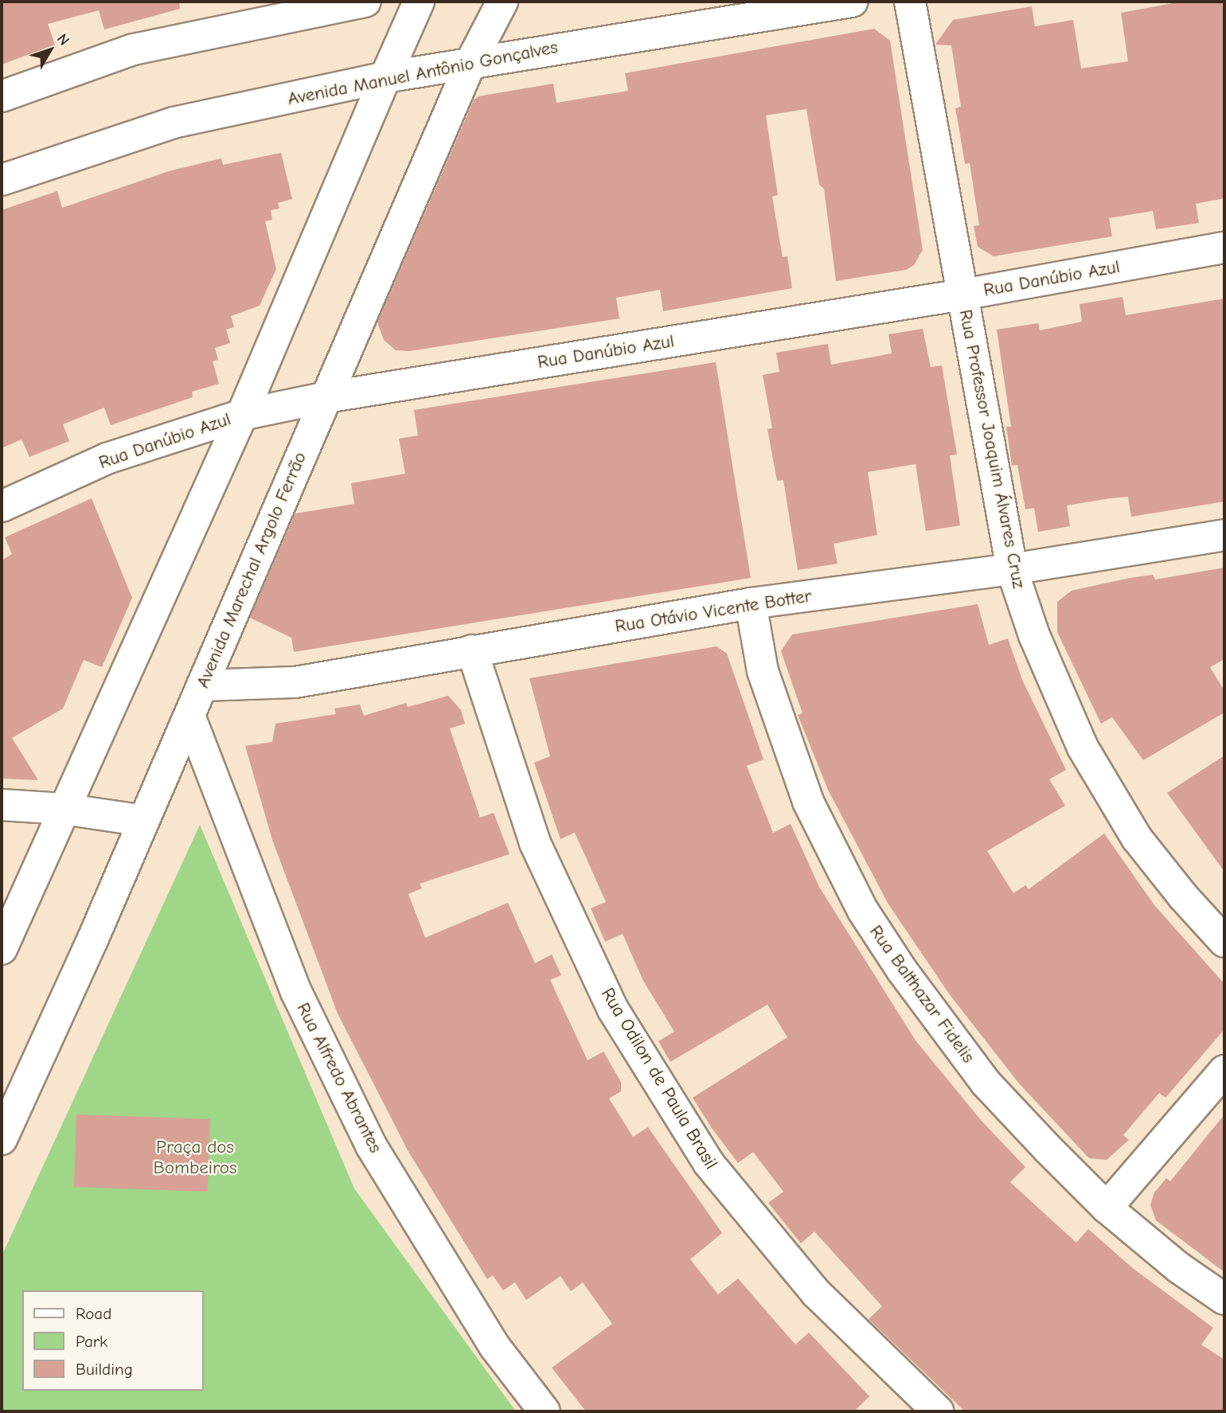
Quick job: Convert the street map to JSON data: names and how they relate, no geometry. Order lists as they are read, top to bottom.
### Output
{
  "streets": {
    "street": [
      "Avenida Manuel Antônio Gonçalves",
      "Rua Danúbio Azul",
      "Rua Professor Joaquim Álvares Cruz",
      "Avenida Marechal Argolo Ferrão",
      "Rua Otávio Vicente Botter",
      "Rua Balthazar Fidelis",
      "Rua Alfredo Abrantes",
      "Rua Odilon de Paula Brasil"
    ]
  },
  "crossings": [
    ["Avenida Manuel Antônio Gonçalves", "Avenida Marechal Argolo Ferrão"],
    ["Rua Danúbio Azul", "Rua Professor Joaquim Álvares Cruz"],
    ["Rua Danúbio Azul", "Avenida Marechal Argolo Ferrão"],
    ["Rua Professor Joaquim Álvares Cruz", "Rua Otávio Vicente Botter"],
    ["Avenida Marechal Argolo Ferrão", "Rua Otávio Vicente Botter"],
    ["Avenida Marechal Argolo Ferrão", "Rua Alfredo Abrantes"],
    ["Rua Otávio Vicente Botter", "Rua Balthazar Fidelis"],
    ["Rua Otávio Vicente Botter", "Rua Odilon de Paula Brasil"]
  ],
  "parks": ["Praça dos Bombeiros"],
  "legend": ["Road", "Park", "Building"],
  "north": "top right"
}
